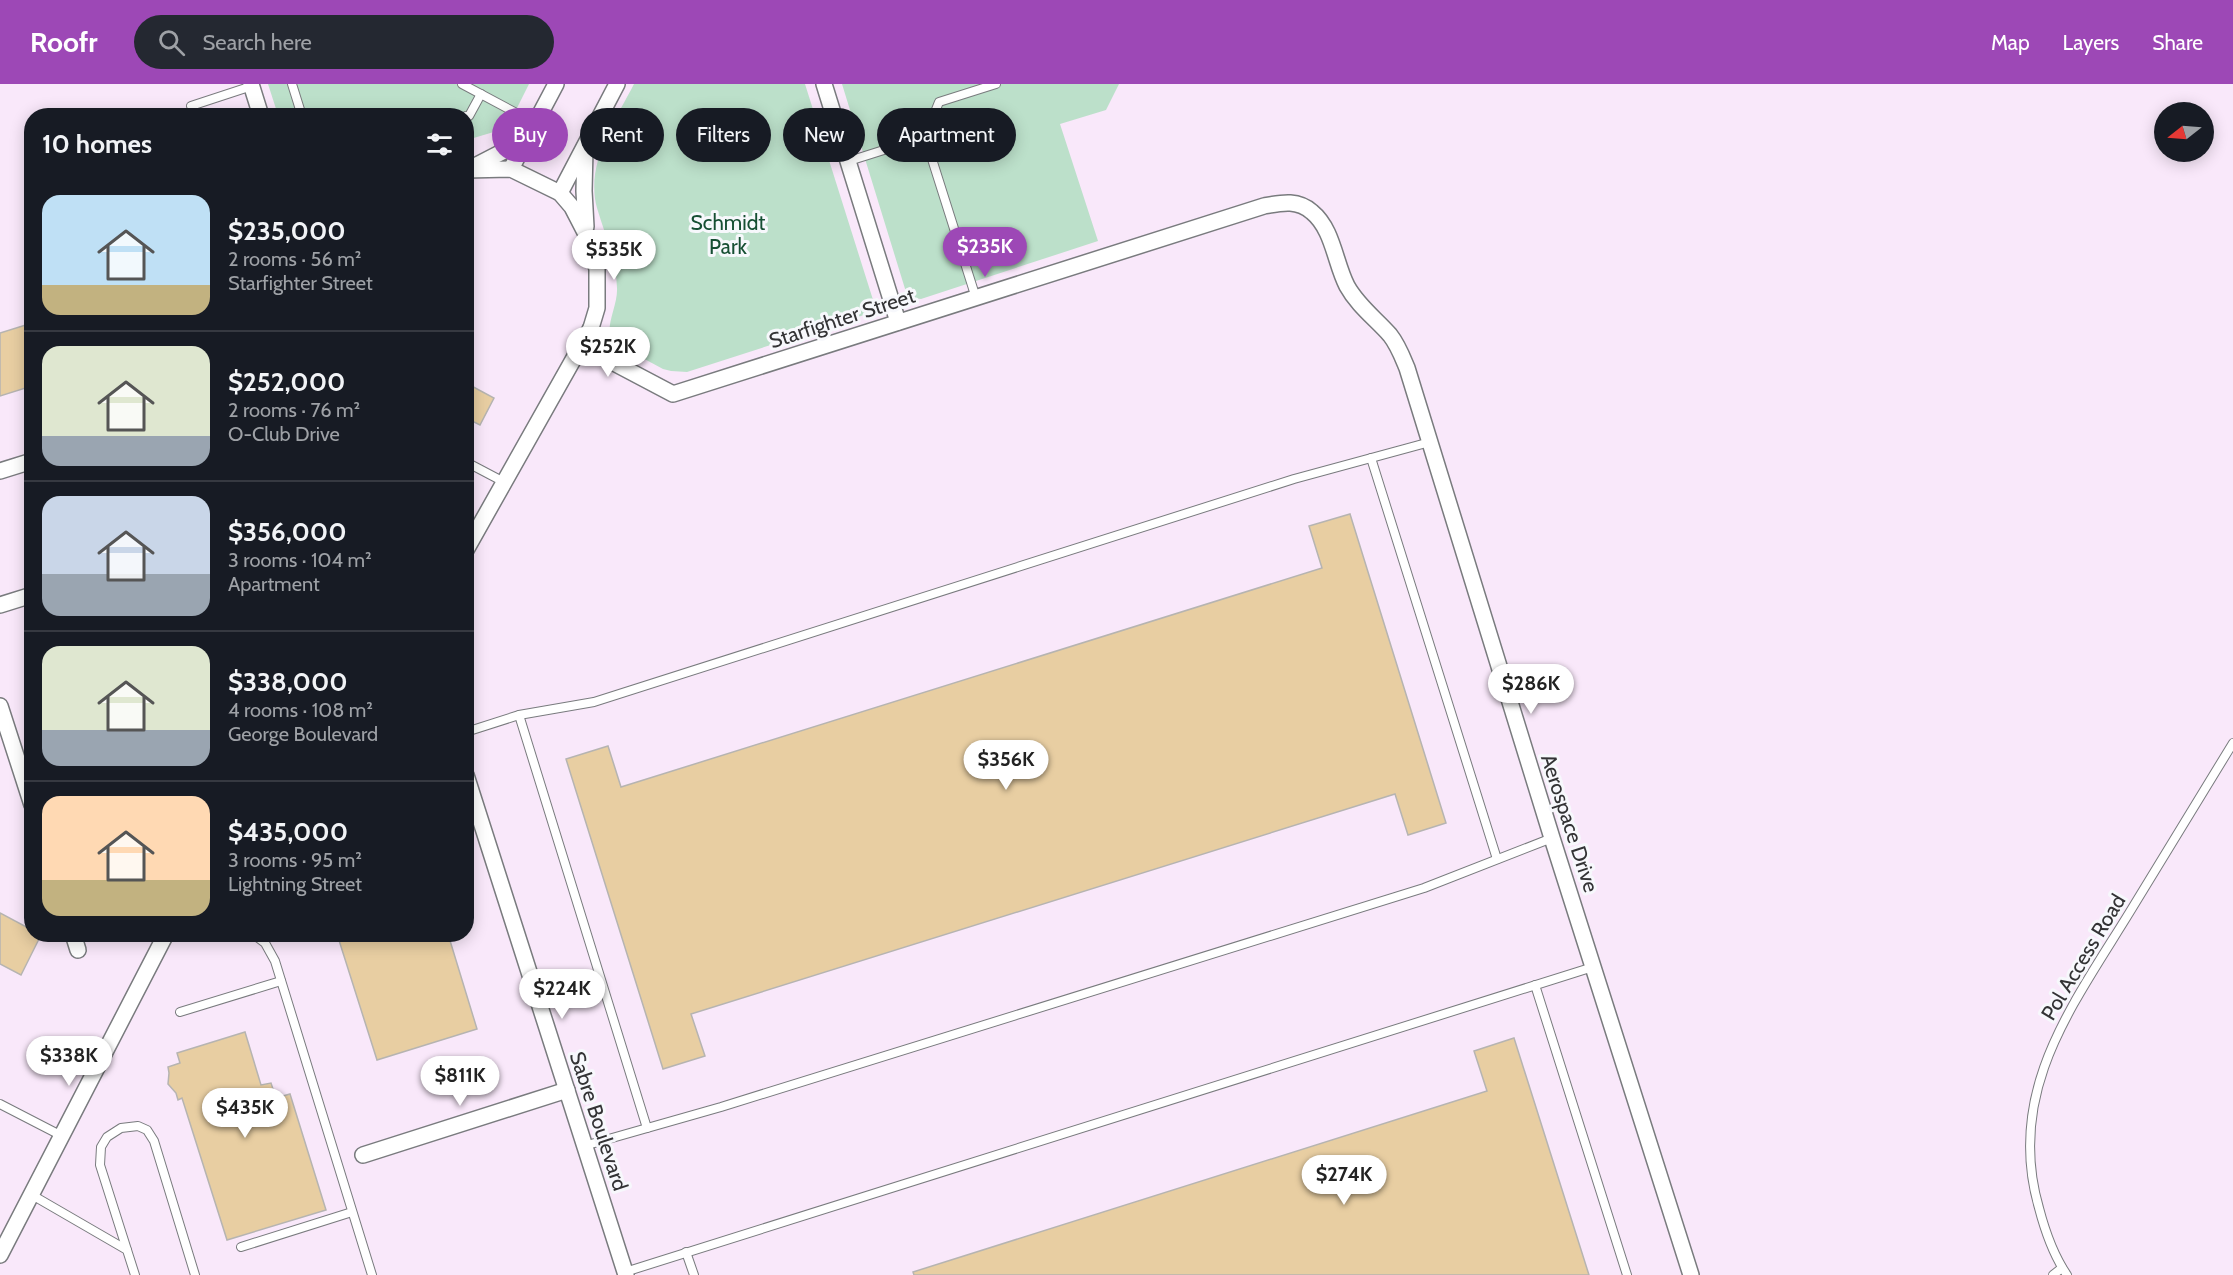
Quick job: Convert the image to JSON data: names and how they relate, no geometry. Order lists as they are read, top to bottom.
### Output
{
  "streets": {
    "street": ["Starfighter Street", "Aerospace Drive", "Sabre Boulevard"],
    "lane": ["Pol Access Road"]
  },
  "crossings": [
    ["Starfighter Street", "Aerospace Drive"]
  ],
  "parks": ["Schmidt Park"],
  "north": "left",
  "page": {
    "header": "Roofr",
    "search": "Search here",
    "nav": ["Map", "Layers", "Share"],
    "chip": [
      "Buy",
      "Rent",
      "Filters",
      "New",
      "Apartment"
    ],
    "heading": "10 homes",
    "list": [
      {
        "name": "$235,000",
        "note": "2 rooms · 56 m² · Starfighter Street"
      },
      {
        "name": "$252,000",
        "note": "2 rooms · 76 m² · O-Club Drive"
      },
      {
        "name": "$356,000",
        "note": "3 rooms · 104 m² · Apartment"
      },
      {
        "name": "$338,000",
        "note": "4 rooms · 108 m² · George Boulevard"
      },
      {
        "name": "$435,000",
        "note": "3 rooms · 95 m² · Lightning Street"
      }
    ],
    "price": [
      "$235K",
      "$535K",
      "$252K",
      "$286K",
      "$356K",
      "$224K",
      "$338K",
      "$811K",
      "$435K",
      "$274K"
    ]
  }
}
